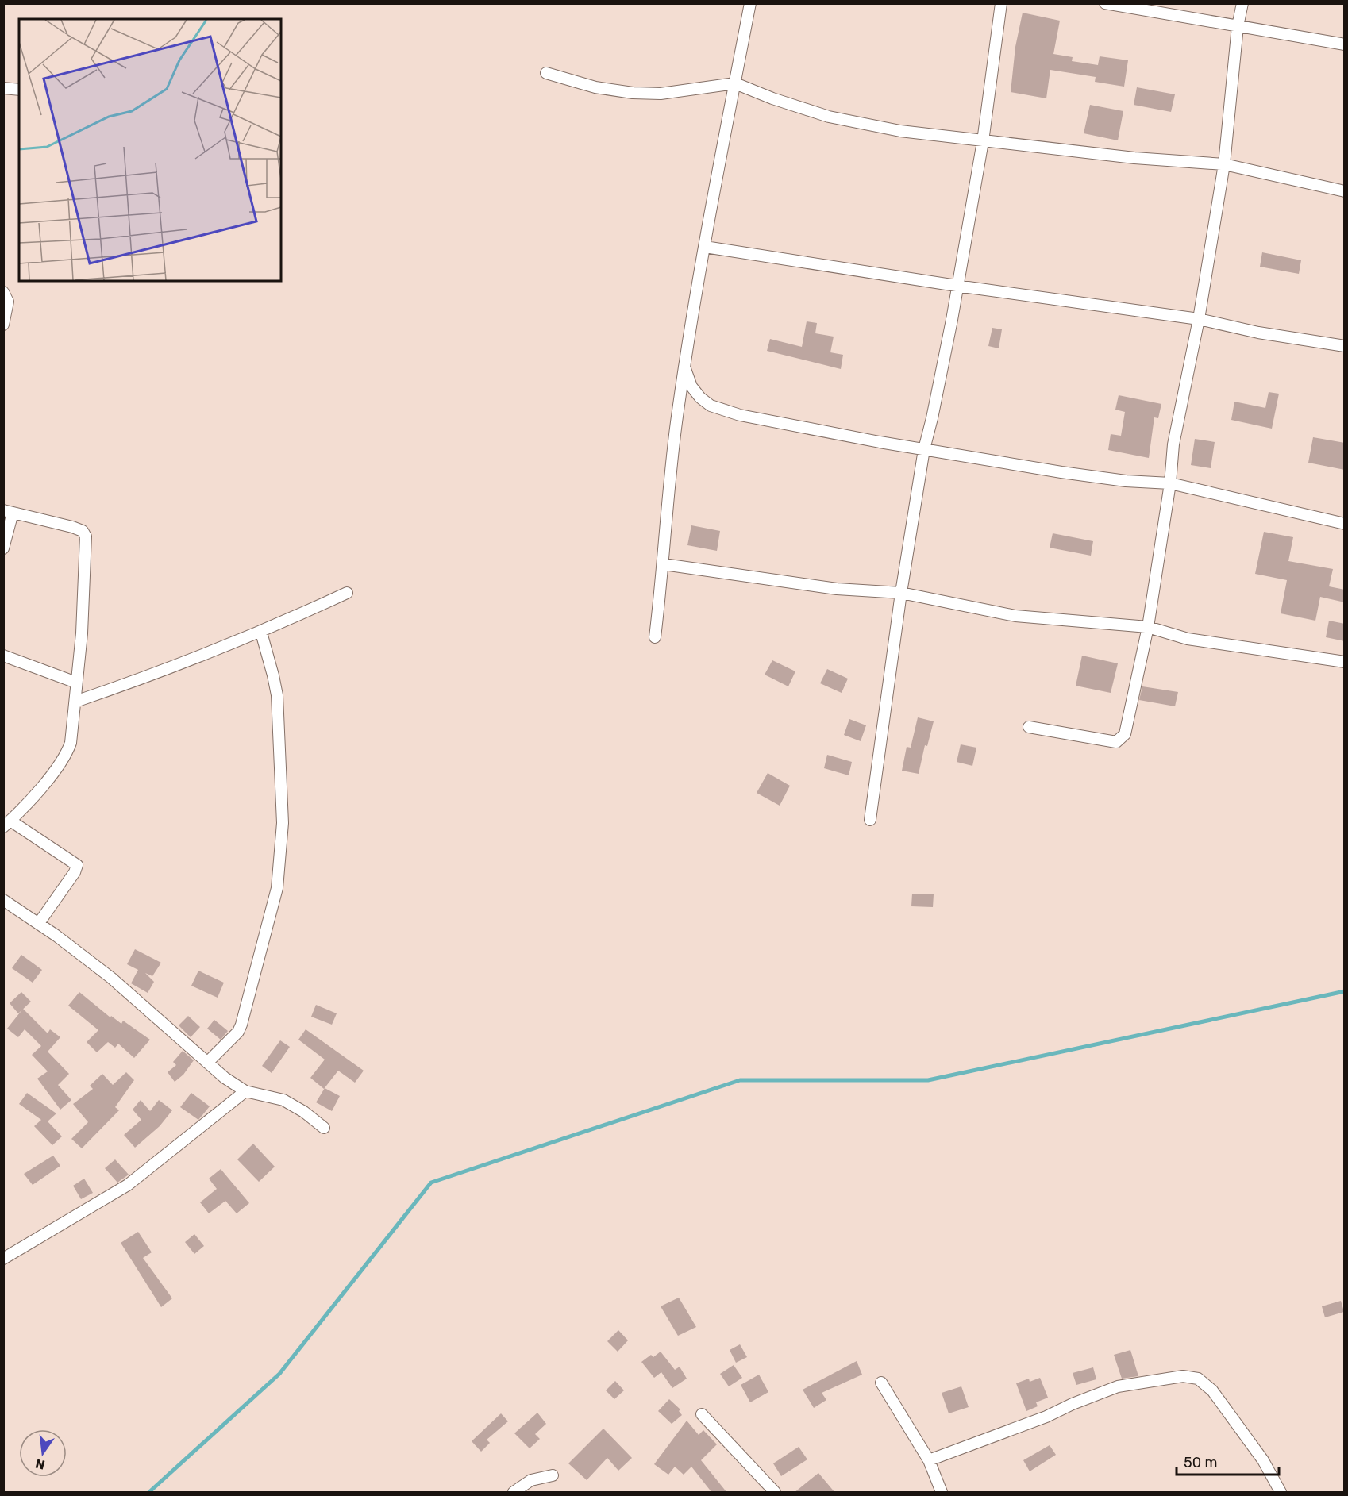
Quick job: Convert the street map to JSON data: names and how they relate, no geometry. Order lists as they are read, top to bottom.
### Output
{
  "scale_bar": "50 m",
  "north": "bottom"
}
